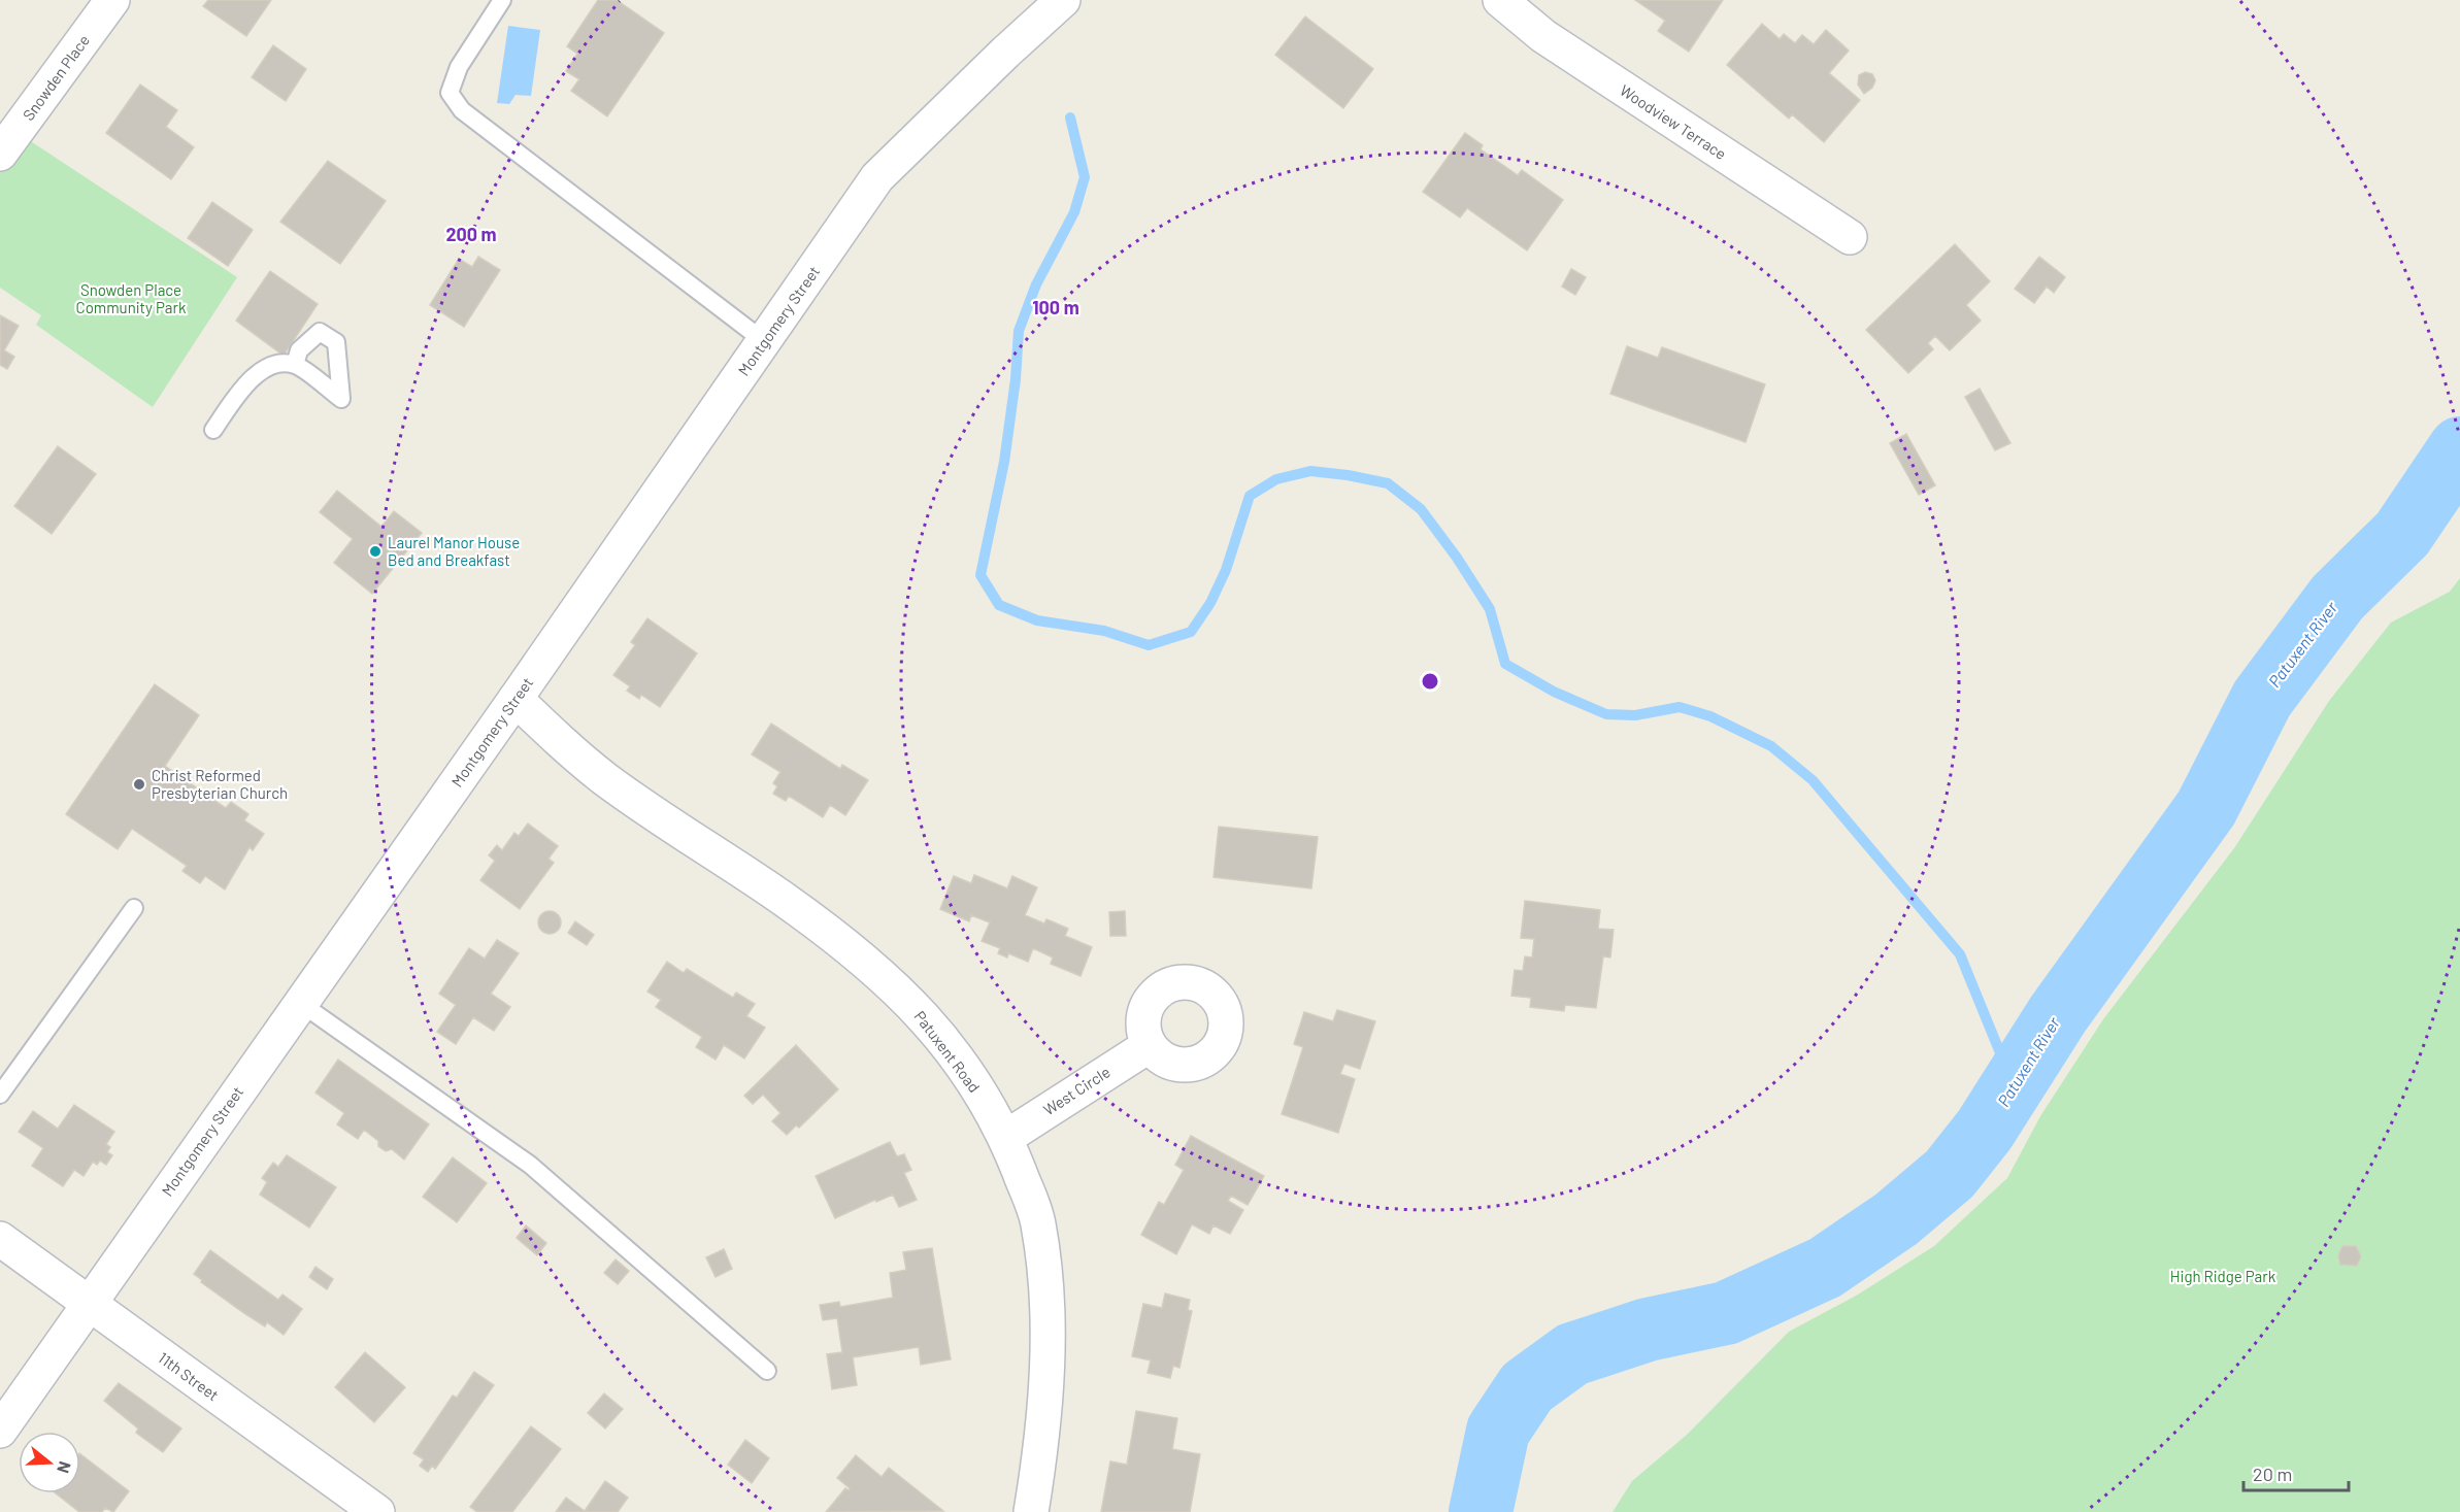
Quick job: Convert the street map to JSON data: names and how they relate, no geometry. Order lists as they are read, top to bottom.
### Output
{
  "streets": {
    "street": [
      "Snowden Place",
      "Woodview Terrace",
      "Montgomery Street",
      "Patuxent Road",
      "West Circle",
      "11th Street"
    ]
  },
  "crossings": [
    ["Montgomery Street", "Patuxent Road"],
    ["Montgomery Street", "11th Street"],
    ["Patuxent Road", "West Circle"]
  ],
  "water": ["Patuxent River"],
  "parks": ["Snowden Place Community Park", "High Ridge Park"],
  "places": ["Laurel Manor House Bed and Breakfast", "Christ Reformed Presbyterian Church"],
  "scale_bar": "20 m",
  "north": "right",
  "rings": ["200 m", "100 m"]
}
